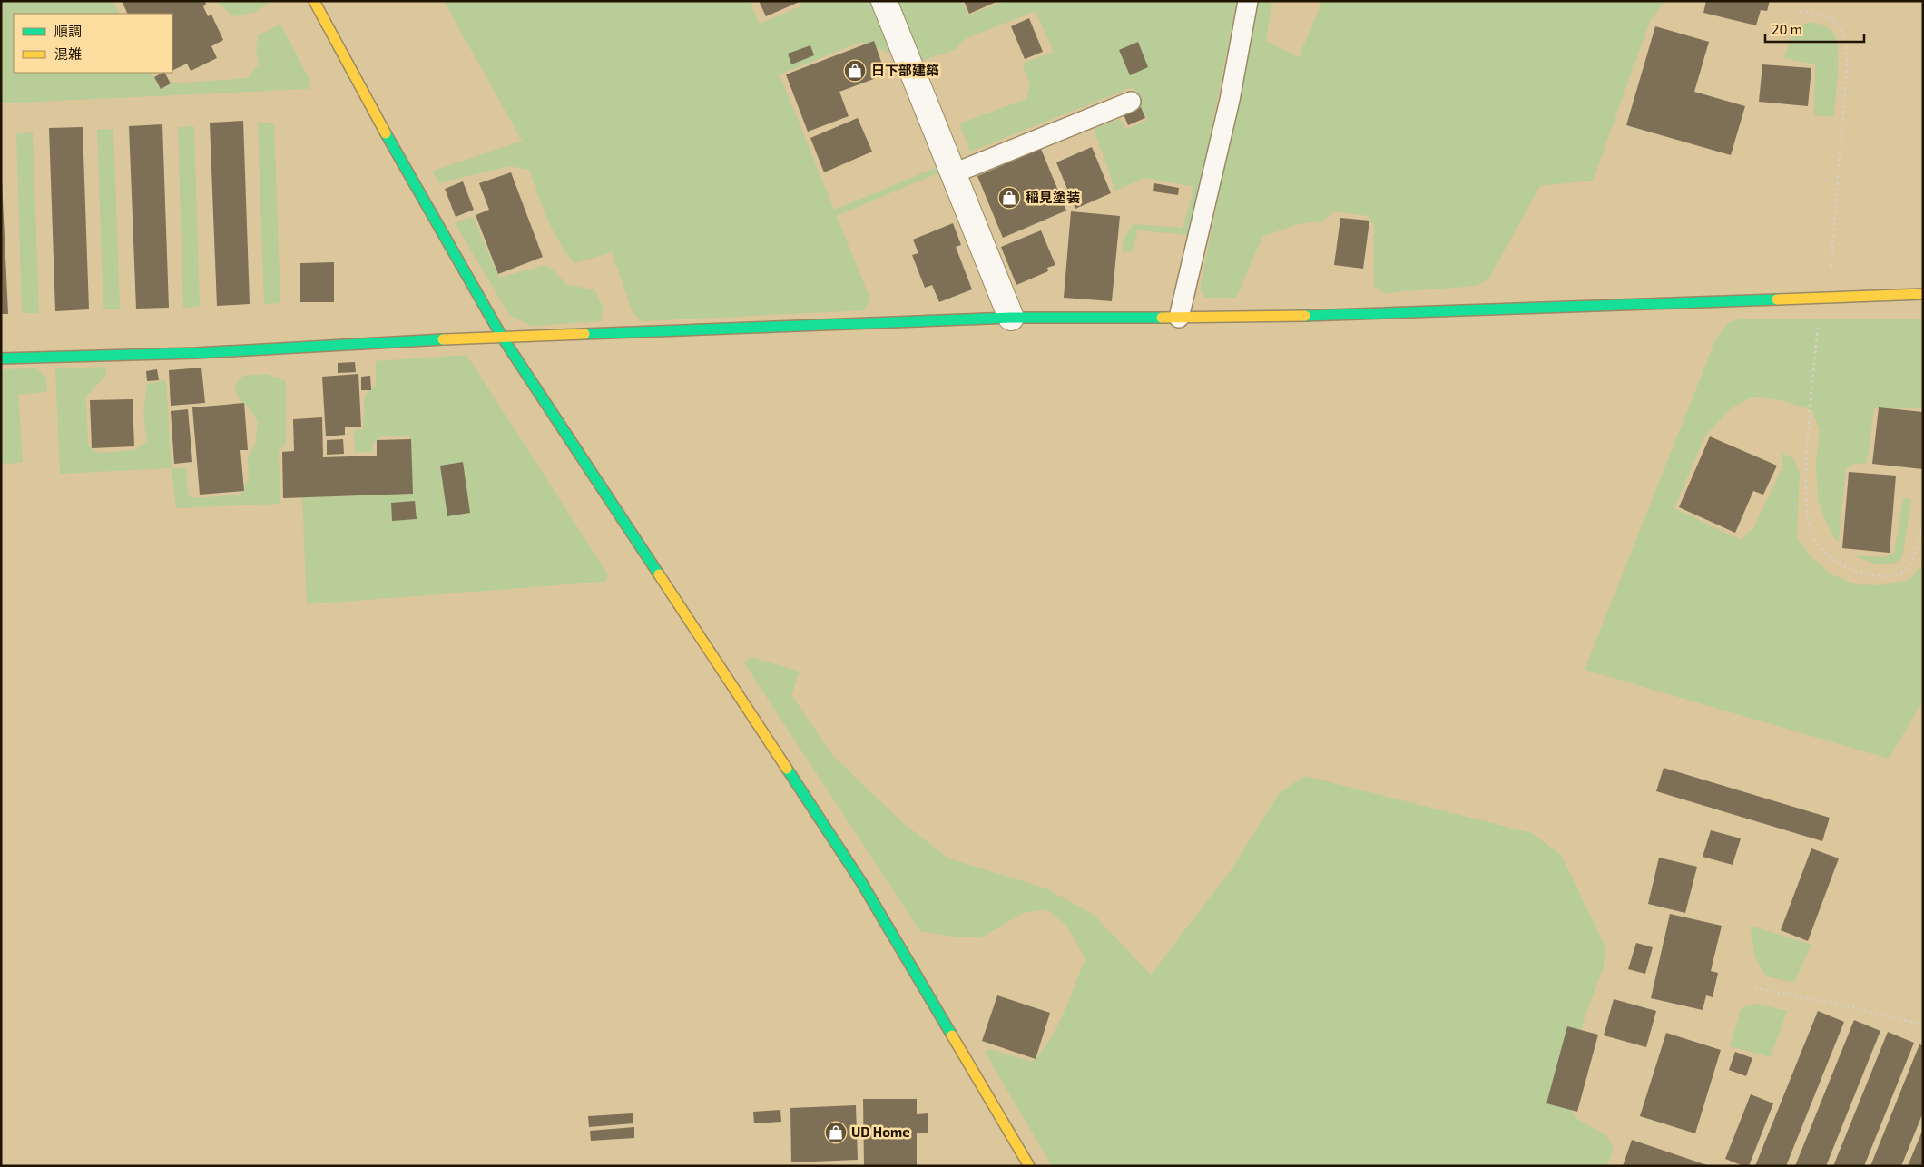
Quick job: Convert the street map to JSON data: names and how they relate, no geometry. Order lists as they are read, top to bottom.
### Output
{
  "places": {
    "shop": ["日下部建築", "稲見塗装", "UD Home"]
  },
  "legend": ["順調", "混雑"],
  "scale_bar": "20 m"
}
